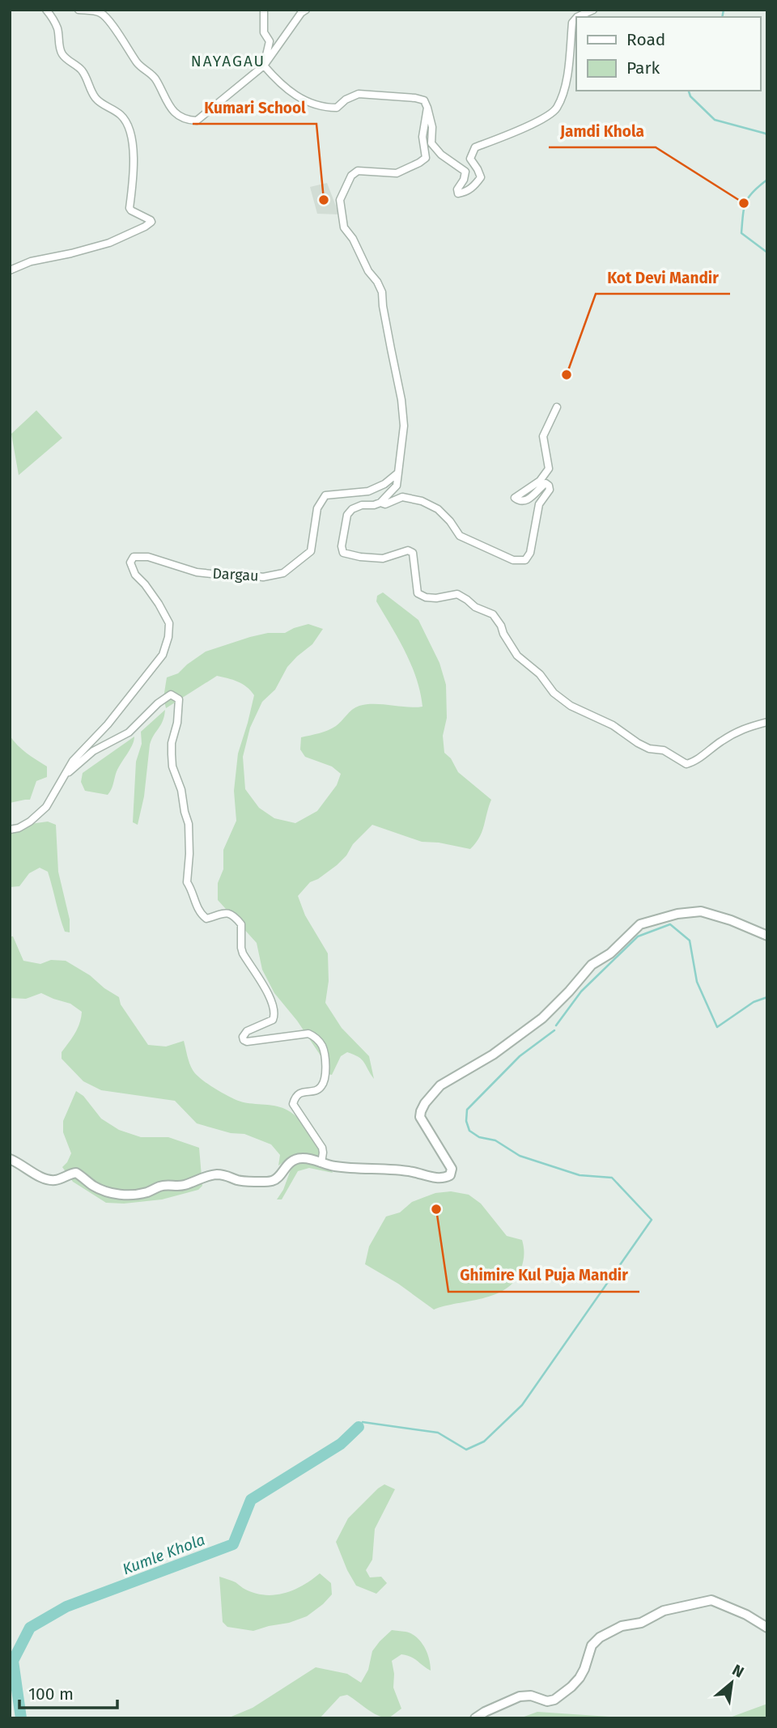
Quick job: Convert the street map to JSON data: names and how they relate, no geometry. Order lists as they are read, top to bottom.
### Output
{
  "streets": {
    "street": ["Dargau"]
  },
  "districts": ["NAYAGAU"],
  "water": ["Kumle Khola"],
  "places": [
    "Kumari School",
    "Jamdi Khola",
    "Kot Devi Mandir",
    "Ghimire Kul Puja Mandir"
  ],
  "legend": ["Road", "Park"],
  "scale_bar": "100 m",
  "north": "top right"
}
